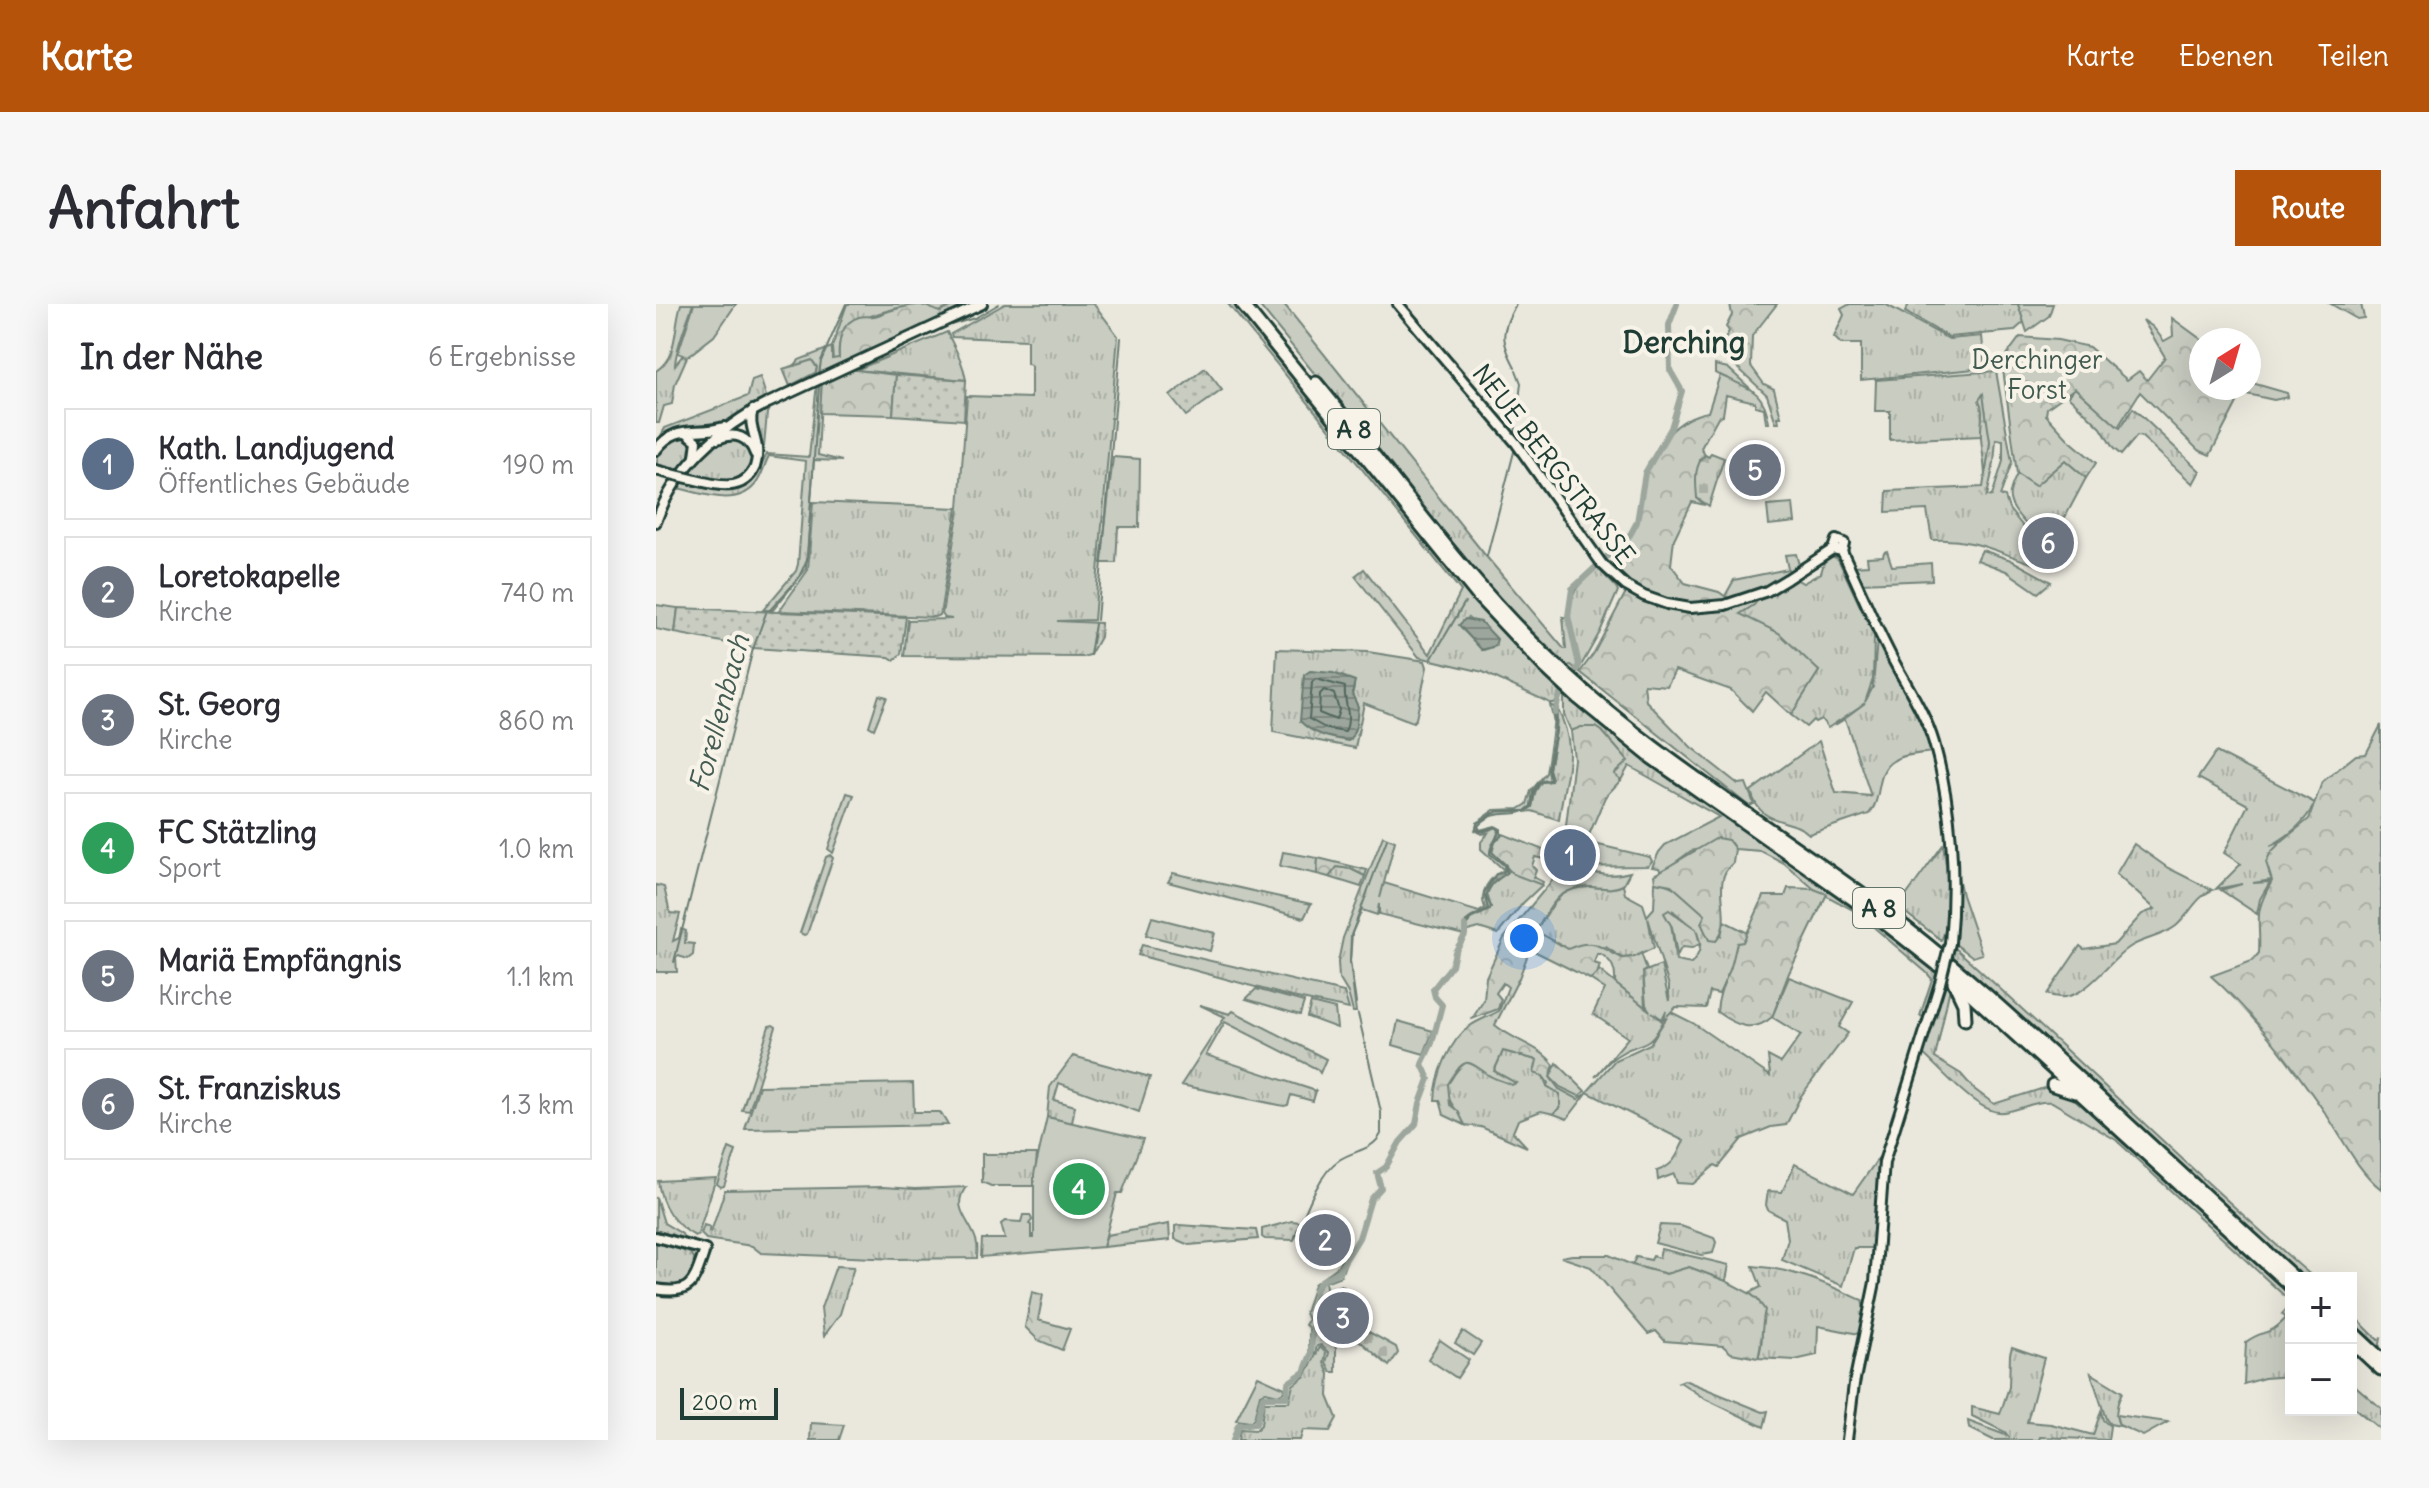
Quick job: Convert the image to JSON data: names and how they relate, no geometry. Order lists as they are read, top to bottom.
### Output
{
  "streets": {
    "highway": ["A 8"],
    "main road": ["NEUE BERGSTRASSE"]
  },
  "districts": ["Derching"],
  "water": ["Forellenbach"],
  "parks": ["Derchinger Forst"],
  "scale_bar": "200 m",
  "north": "top right",
  "page": {
    "header": "Karte",
    "nav": ["Karte", "Ebenen", "Teilen"],
    "buttons": "Route",
    "title": "Anfahrt",
    "heading": ["In der Nähe", "6 Ergebnisse"],
    "list": [
      {
        "mark": "1",
        "name": "Kath. Landjugend",
        "note": "Öffentliches Gebäude",
        "value": "190 m"
      },
      {
        "mark": "2",
        "name": "Loretokapelle",
        "note": "Kirche",
        "value": "740 m"
      },
      {
        "mark": "3",
        "name": "St. Georg",
        "note": "Kirche",
        "value": "860 m"
      },
      {
        "mark": "4",
        "name": "FC Stätzling",
        "note": "Sport",
        "value": "1.0 km"
      },
      {
        "mark": "5",
        "name": "Mariä Empfängnis",
        "note": "Kirche",
        "value": "1.1 km"
      },
      {
        "mark": "6",
        "name": "St. Franziskus",
        "note": "Kirche",
        "value": "1.3 km"
      }
    ],
    "pins": [
      "5",
      "6",
      "1",
      "4",
      "2",
      "3"
    ],
    "map_buttons": ["+", "−"],
    "scale": "200 m"
  }
}
